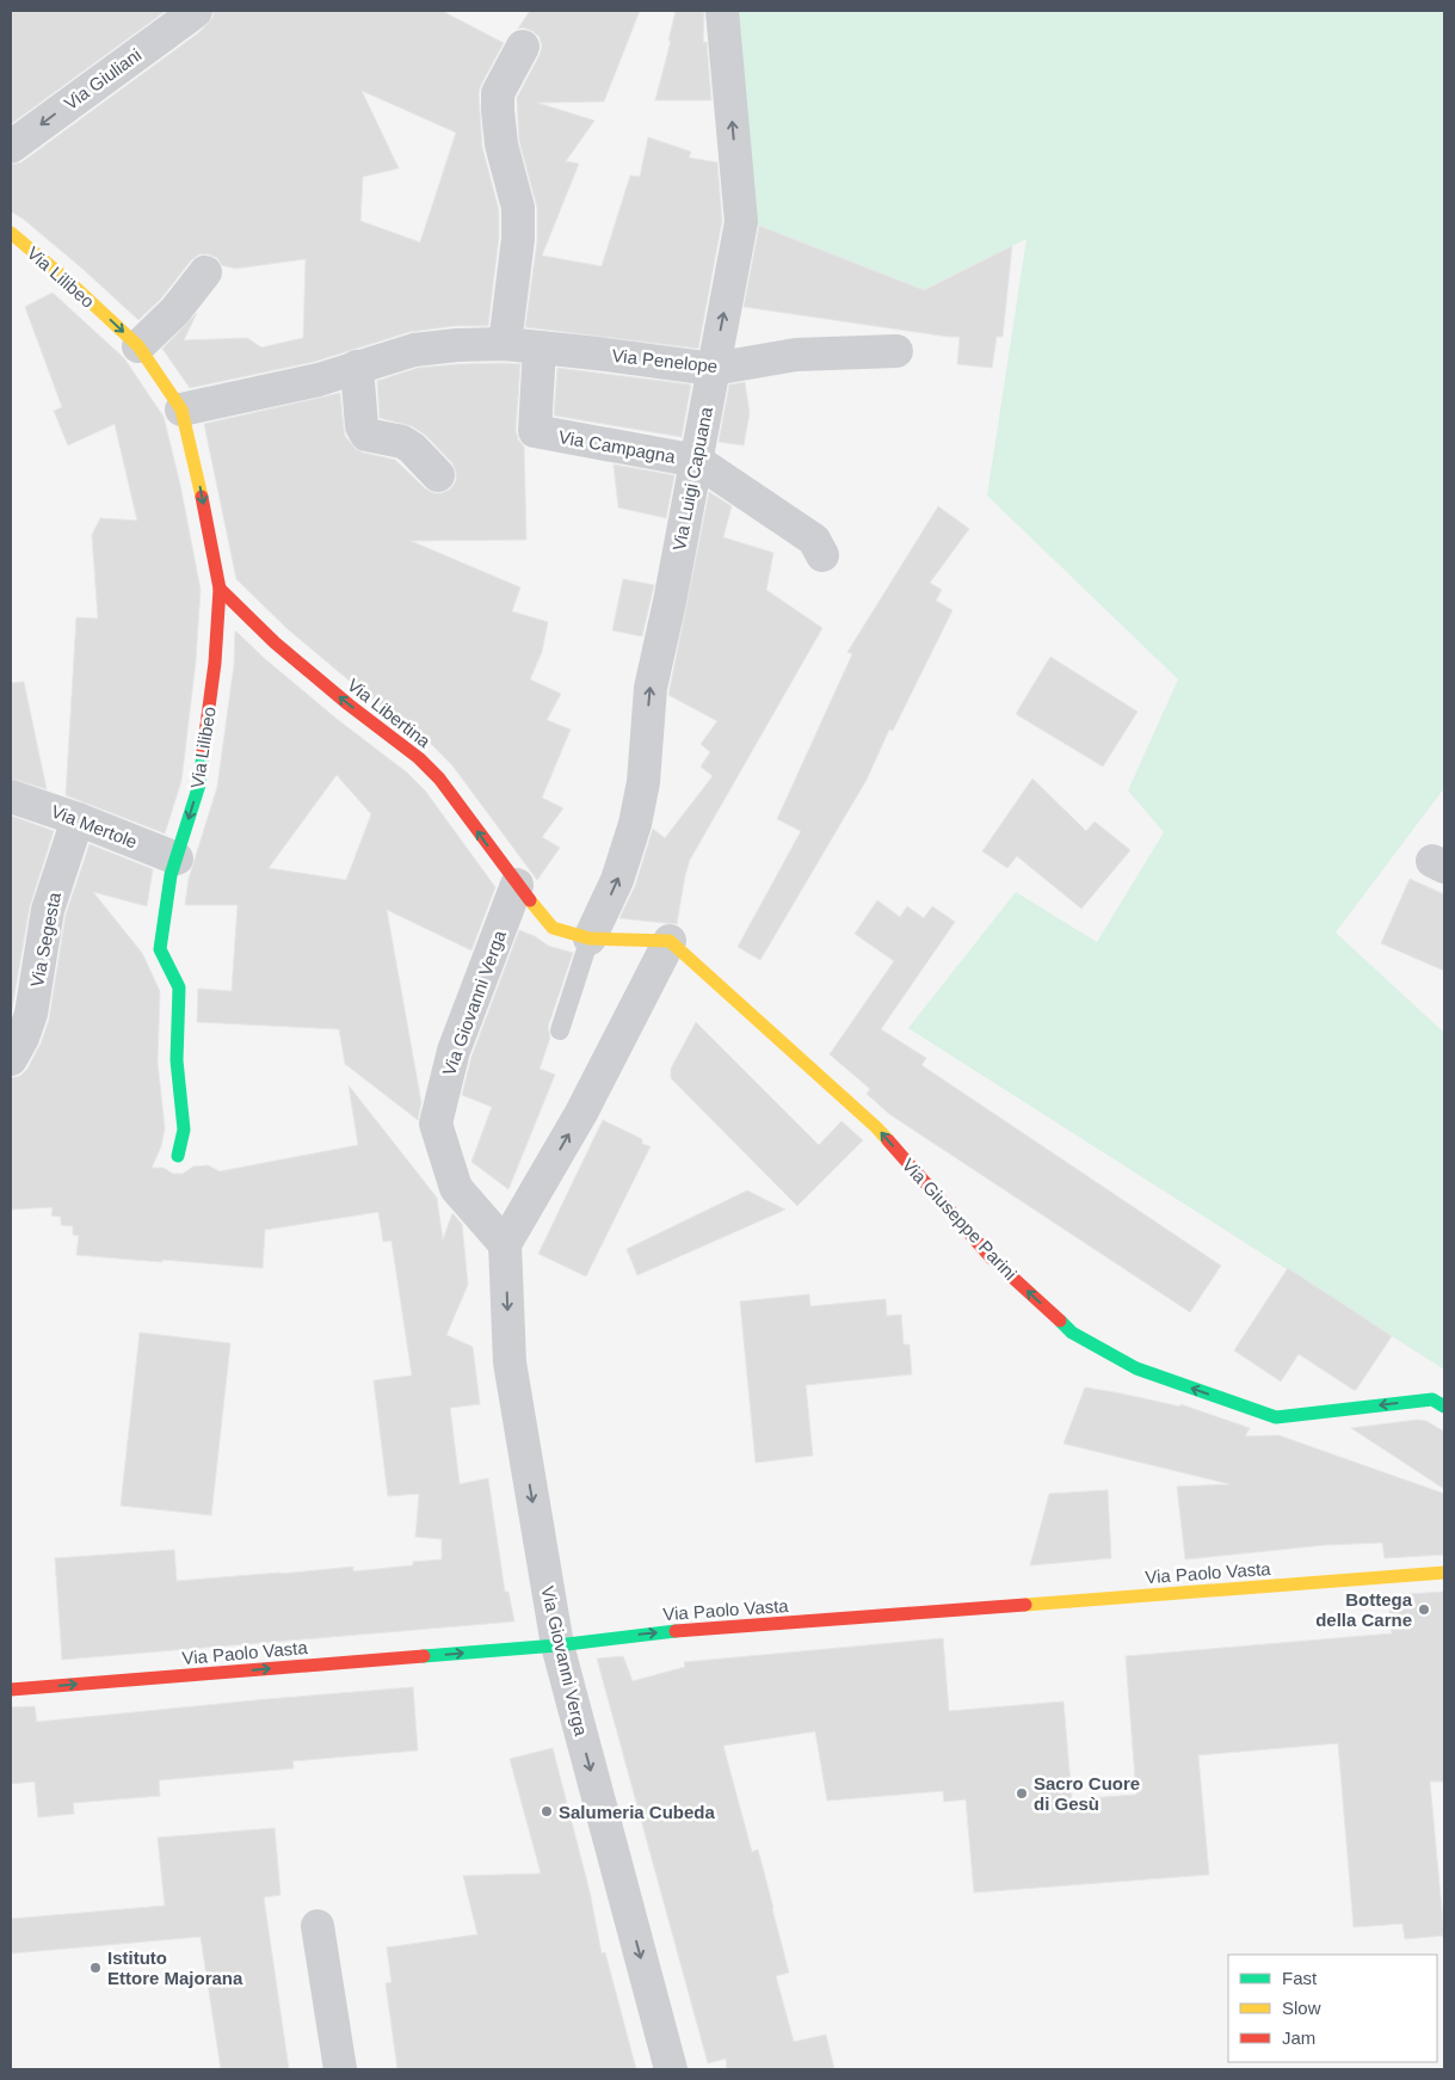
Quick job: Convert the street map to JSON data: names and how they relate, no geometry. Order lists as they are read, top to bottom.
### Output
{
  "streets": {
    "street": [
      "Via Giuliani",
      "Via Lilibeo",
      "Via Penelope",
      "Via Campagna",
      "Via Luigi Capuana",
      "Via Libertina",
      "Via Mertole",
      "Via Segesta",
      "Via Giovanni Verga",
      "Via Giuseppe Parini",
      "Via Paolo Vasta"
    ]
  },
  "crossings": [
    ["Via Lilibeo", "Via Penelope"],
    ["Via Lilibeo", "Via Libertina"],
    ["Via Lilibeo", "Via Mertole"],
    ["Via Penelope", "Via Campagna"],
    ["Via Penelope", "Via Luigi Capuana"],
    ["Via Campagna", "Via Luigi Capuana"],
    ["Via Libertina", "Via Giovanni Verga"],
    ["Via Mertole", "Via Segesta"],
    ["Via Giovanni Verga", "Via Paolo Vasta"]
  ],
  "one_way": [
    "Via Lilibeo",
    "Via Libertina",
    "Via Giovanni Verga",
    "Via Giuseppe Parini",
    "Via Paolo Vasta"
  ],
  "places": [
    "Bottega della Carne",
    "Sacro Cuore di Gesù",
    "Salumeria Cubeda",
    "Istituto Ettore Majorana"
  ],
  "legend": ["Fast", "Slow", "Jam"]
}
